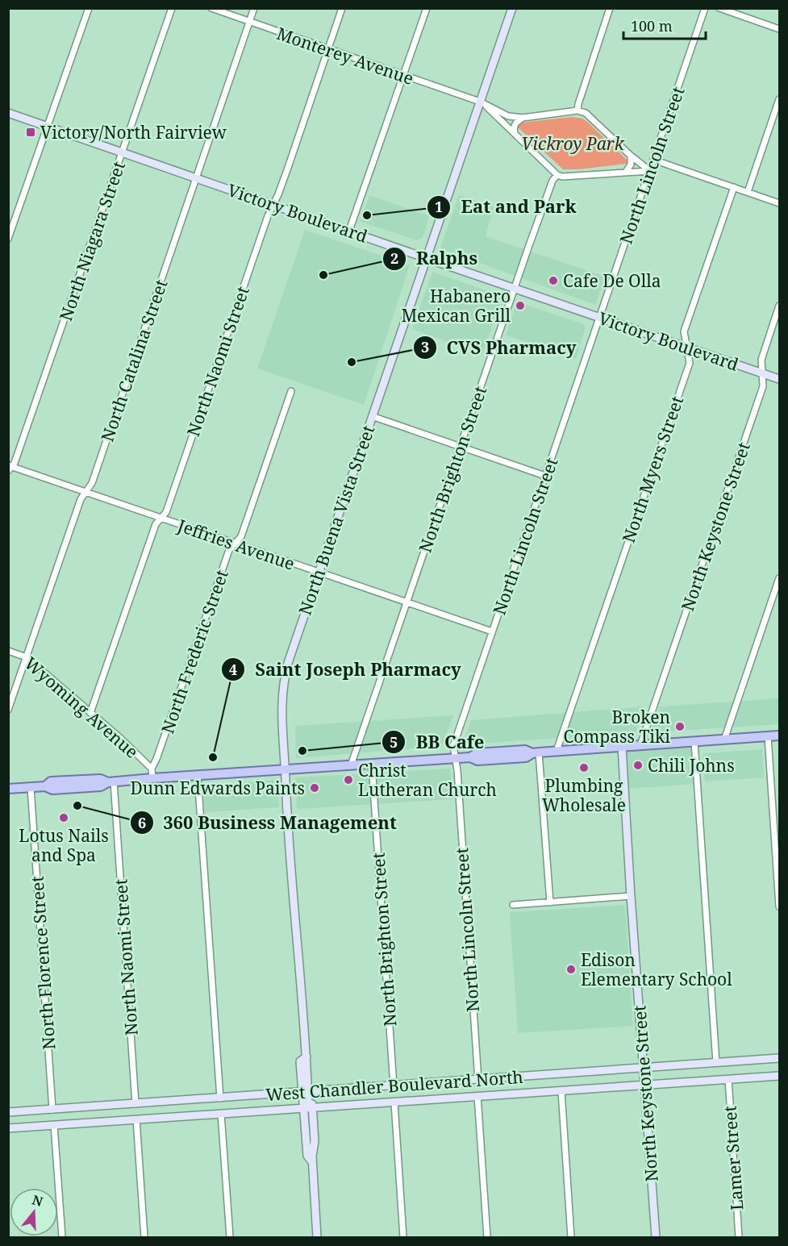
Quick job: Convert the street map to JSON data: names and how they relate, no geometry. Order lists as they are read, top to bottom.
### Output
{
  "streets": {
    "main road": [
      "Victory Boulevard",
      "North Buena Vista Street",
      "North Keystone Street",
      "West Chandler Boulevard North"
    ],
    "street": [
      "Monterey Avenue",
      "North Lincoln Street",
      "North Niagara Street",
      "North Catalina Street",
      "North Naomi Street",
      "North Brighton Street",
      "North Myers Street",
      "Jeffries Avenue",
      "North Frederic Street",
      "Wyoming Avenue",
      "North Florence Street",
      "Lamer Street"
    ]
  },
  "crossings": [
    ["Monterey Avenue", "North Catalina Street"],
    ["Monterey Avenue", "North Naomi Street"],
    ["Monterey Avenue", "North Buena Vista Street"],
    ["North Lincoln Street", "Victory Boulevard"],
    ["North Lincoln Street", "Jeffries Avenue"],
    ["North Lincoln Street", "West Chandler Boulevard North"],
    ["Victory Boulevard", "North Niagara Street"],
    ["Victory Boulevard", "North Catalina Street"],
    ["Victory Boulevard", "North Naomi Street"],
    ["Victory Boulevard", "North Brighton Street"],
    ["Victory Boulevard", "North Myers Street"],
    ["Victory Boulevard", "North Buena Vista Street"],
    ["Victory Boulevard", "North Keystone Street"],
    ["North Niagara Street", "Jeffries Avenue"],
    ["North Catalina Street", "Jeffries Avenue"],
    ["North Catalina Street", "Wyoming Avenue"],
    ["North Naomi Street", "Jeffries Avenue"],
    ["North Naomi Street", "Wyoming Avenue"],
    ["North Naomi Street", "West Chandler Boulevard North"],
    ["North Brighton Street", "Jeffries Avenue"],
    ["North Brighton Street", "West Chandler Boulevard North"],
    ["North Buena Vista Street", "Jeffries Avenue"],
    ["North Buena Vista Street", "West Chandler Boulevard North"],
    ["North Keystone Street", "West Chandler Boulevard North"],
    ["Jeffries Avenue", "North Frederic Street"],
    ["North Frederic Street", "Wyoming Avenue"],
    ["North Florence Street", "West Chandler Boulevard North"]
  ],
  "parks": ["Vickroy Park"],
  "places": {
    "transit": ["Victory/North Fairview"],
    "other": [
      "Eat and Park",
      "Ralphs",
      "Cafe De Olla",
      "Habanero Mexican Grill",
      "CVS Pharmacy",
      "Broken Compass Tiki",
      "BB Cafe",
      "Saint Joseph Pharmacy",
      "Chili Johns",
      "Plumbing Wholesale",
      "Christ Lutheran Church",
      "Dunn Edwards Paints",
      "360 Business Management",
      "Lotus Nails and Spa",
      "Edison Elementary School"
    ]
  },
  "scale_bar": "100 m",
  "north": "top"
}
